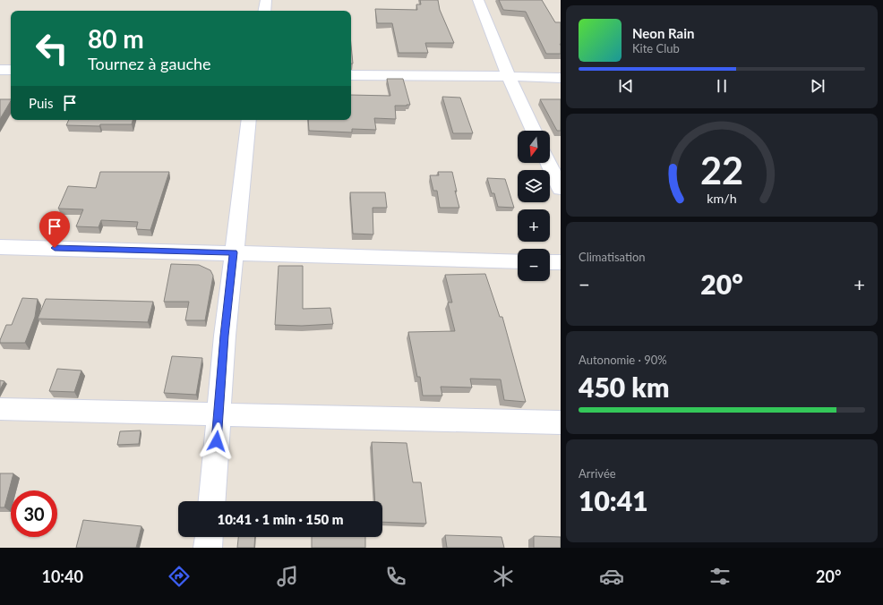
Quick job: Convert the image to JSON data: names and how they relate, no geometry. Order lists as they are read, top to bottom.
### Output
{
  "north": "bottom",
  "page": {
    "turn": ["80 m", "Tournez à gauche"],
    "song": ["Neon Rain", "Kite Club"],
    "then": "Puis",
    "map_buttons": ["+", "−"],
    "tile": [
      "Climatisation",
      ["Autonomie · 90%", "450 km"],
      ["Arrivée", "10:41"]
    ],
    "heat": ["−", "20°", "+"],
    "limit": "30",
    "trip": "10:41 · 1 min · 150 m",
    "tabs": ["10:40", "20°"],
    "gauge": ["22", "km/h"]
  }
}
